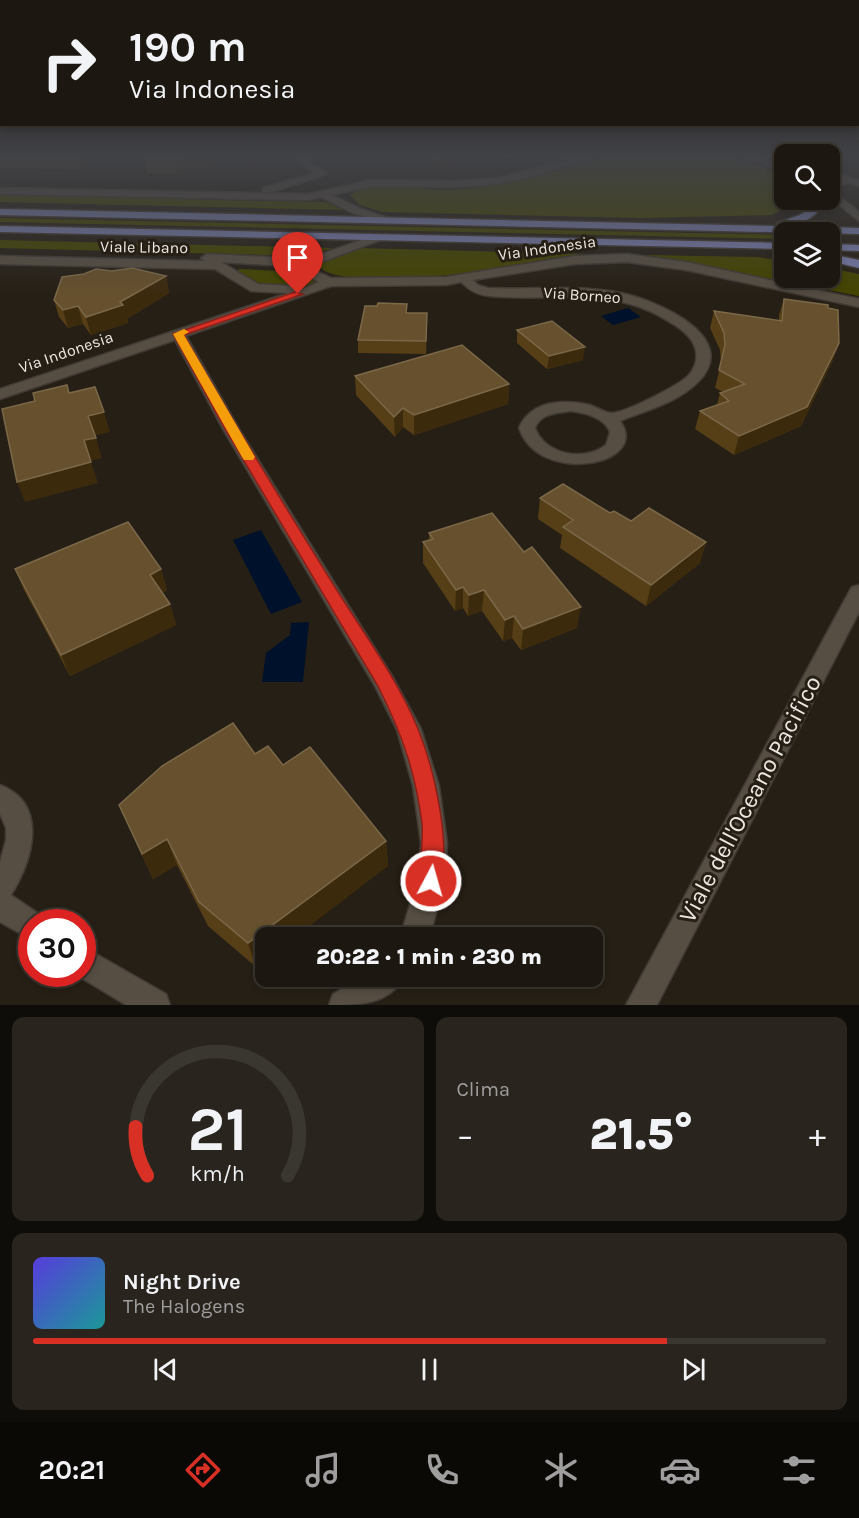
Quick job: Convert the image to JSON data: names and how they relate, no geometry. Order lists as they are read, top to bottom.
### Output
{
  "streets": {
    "street": [
      "Viale Libano",
      "Via Indonesia",
      "Via Borneo",
      "Viale dell'Oceano Pacifico"
    ]
  },
  "crossings": [
    ["Via Indonesia", "Via Borneo"]
  ],
  "page": {
    "turn": ["190 m", "Via Indonesia"],
    "limit": "30",
    "trip": "20:22 · 1 min · 230 m",
    "tile": "Clima",
    "heat": ["−", "21.5°", "+"],
    "song": ["Night Drive", "The Halogens"],
    "tabs": "20:21",
    "gauge": ["21", "km/h"]
  }
}
